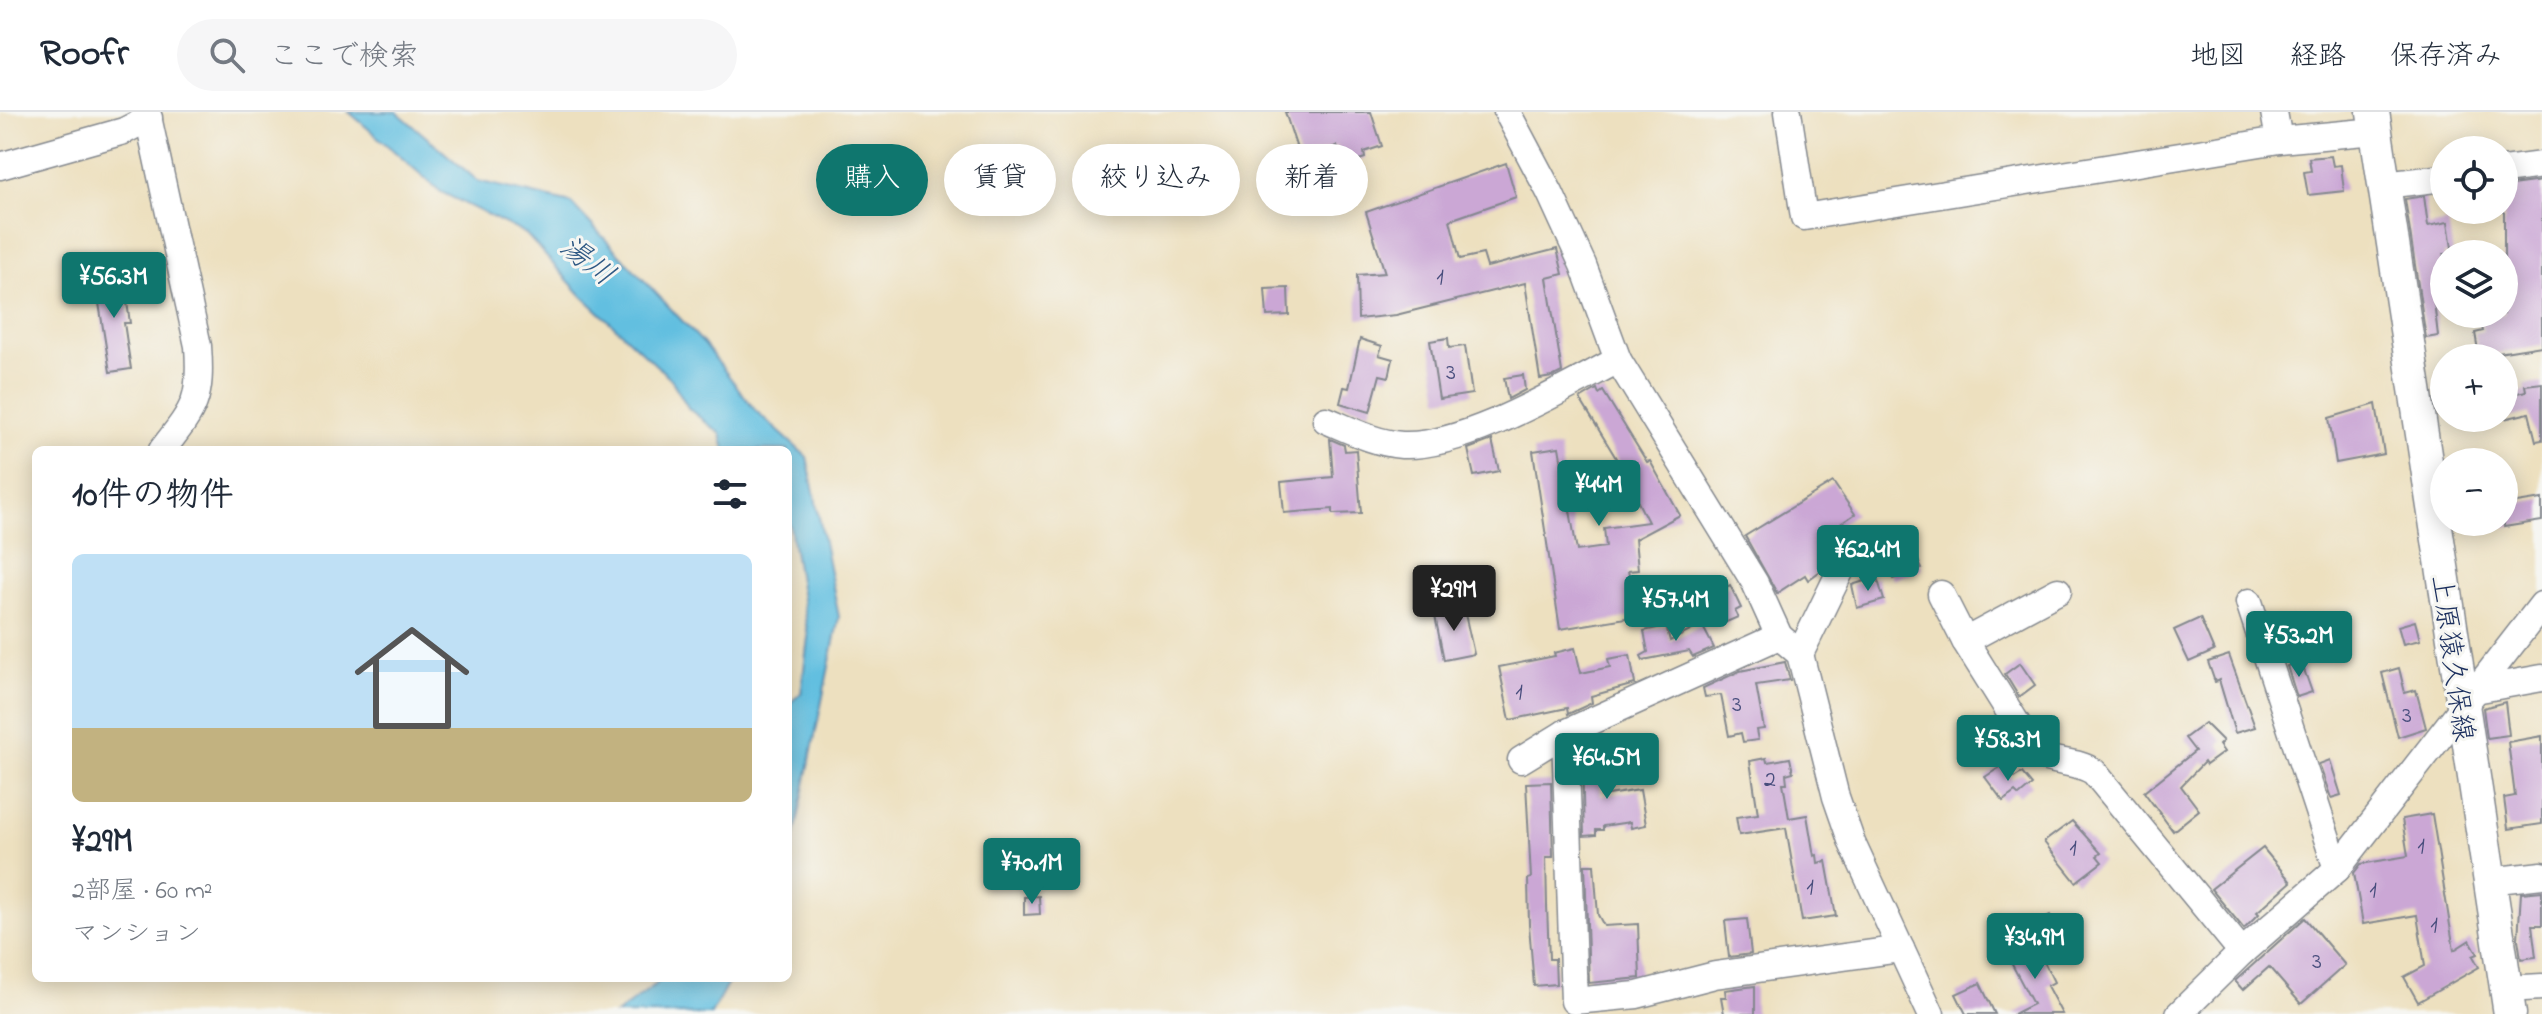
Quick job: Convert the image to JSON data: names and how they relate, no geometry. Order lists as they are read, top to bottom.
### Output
{
  "streets": {
    "main road": ["上原猿久保線"]
  },
  "water": ["湯川"],
  "house_numbers": [
    "1",
    "3",
    "1",
    "3",
    "3",
    "2",
    "1",
    "1",
    "1",
    "1",
    "1",
    "3"
  ],
  "page": {
    "header": "Roofr",
    "search": "ここで検索",
    "nav": ["地図", "経路", "保存済み"],
    "map_buttons": ["+", "−"],
    "chip": [
      "購入",
      "賃貸",
      "絞り込み",
      "新着"
    ],
    "price": [
      "¥56.3M",
      "¥44M",
      "¥62.4M",
      "¥29M",
      "¥57.4M",
      "¥53.2M",
      "¥58.3M",
      "¥64.5M",
      "¥70.1M",
      "¥34.9M"
    ],
    "heading": "10件の物件",
    "list": [
      {
        "name": "¥29M",
        "note": "2部屋 · 60 m² · マンション"
      }
    ]
  }
}
